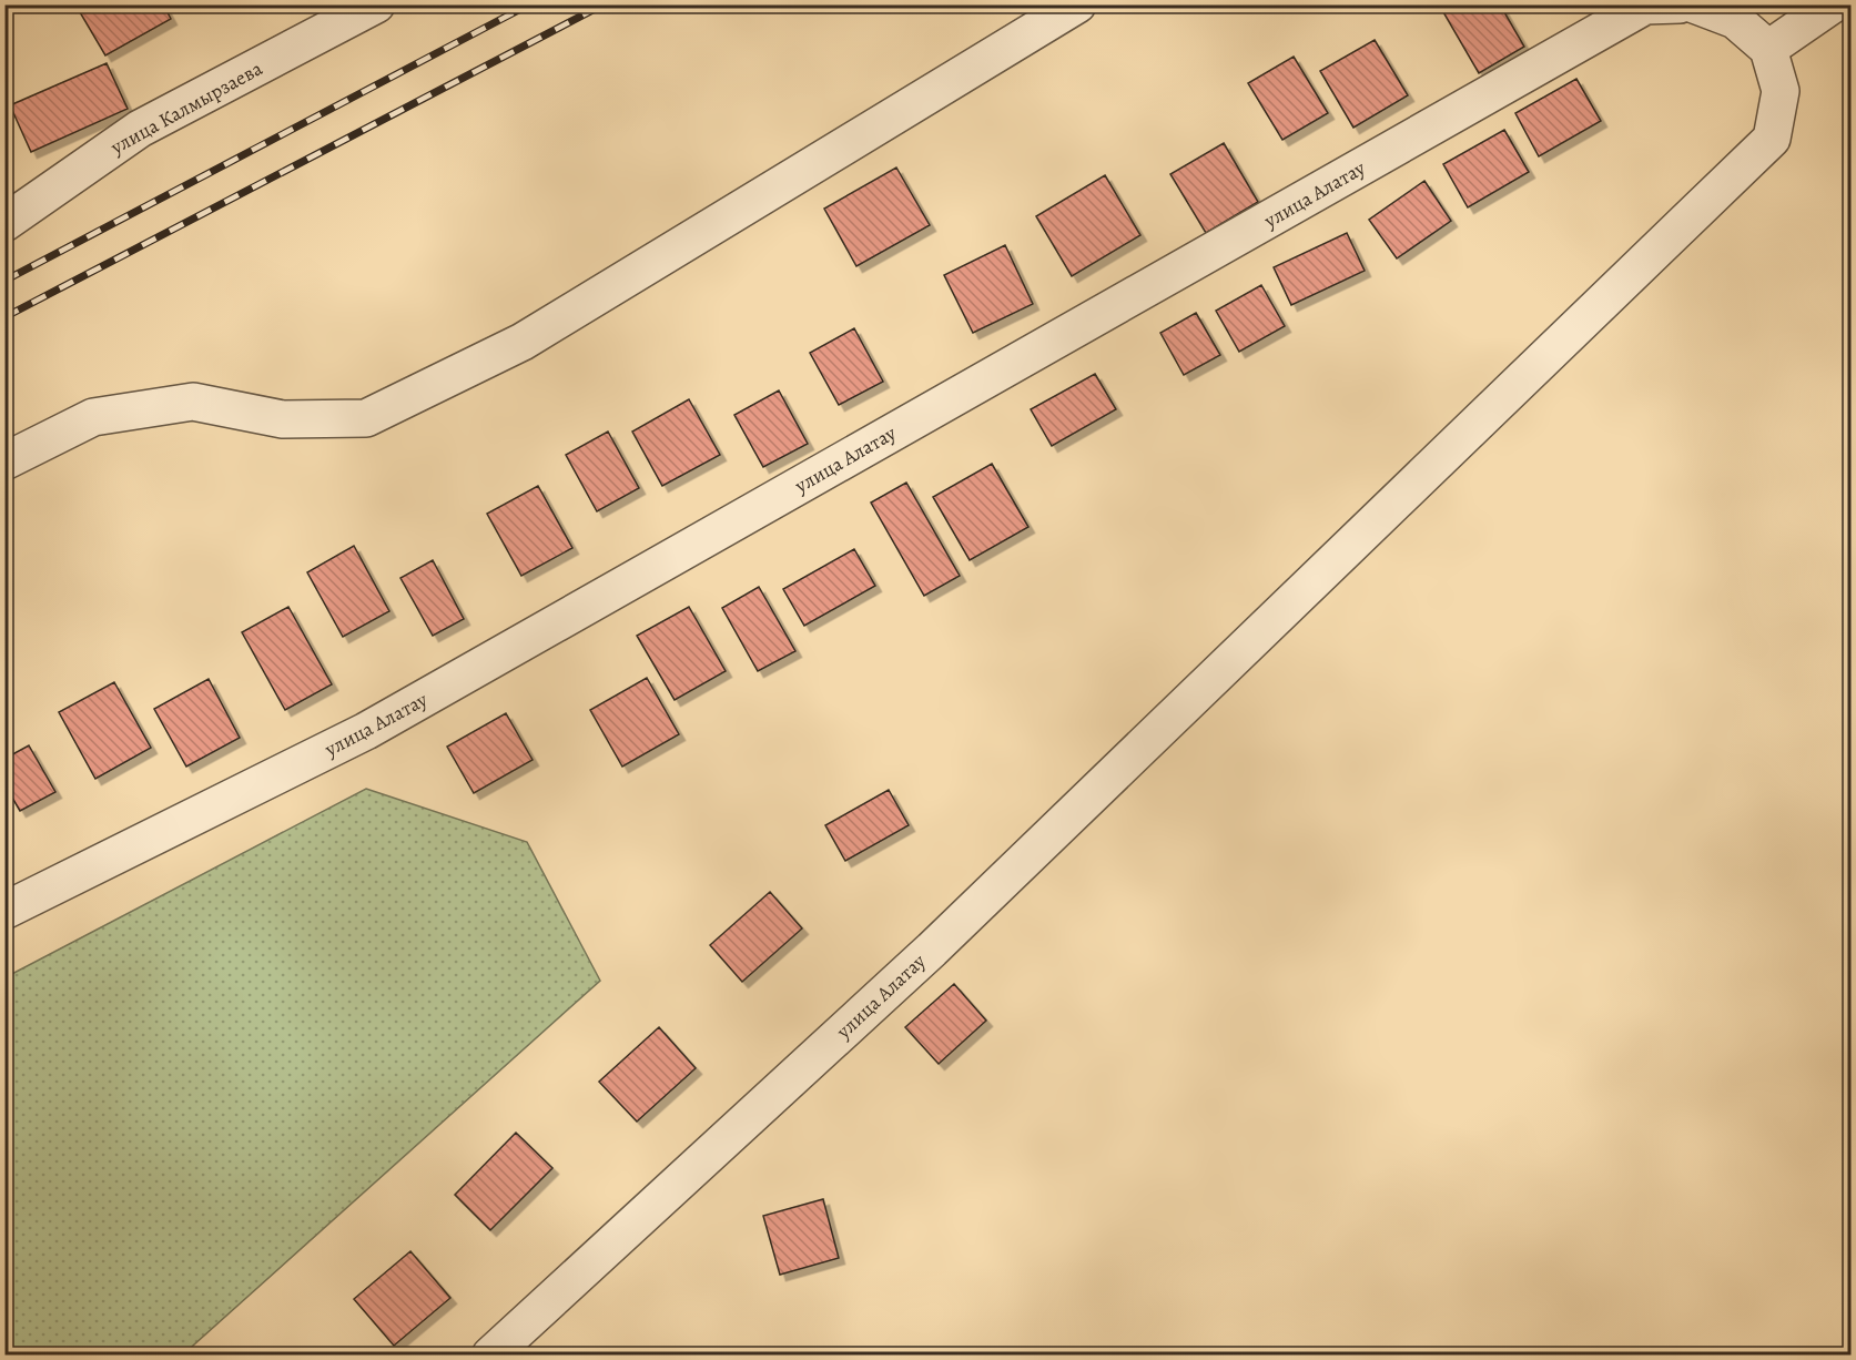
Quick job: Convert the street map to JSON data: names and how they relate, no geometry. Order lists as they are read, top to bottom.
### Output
{
  "streets": {
    "street": ["улица Калмырзаева", "улица Алатау"]
  }
}
